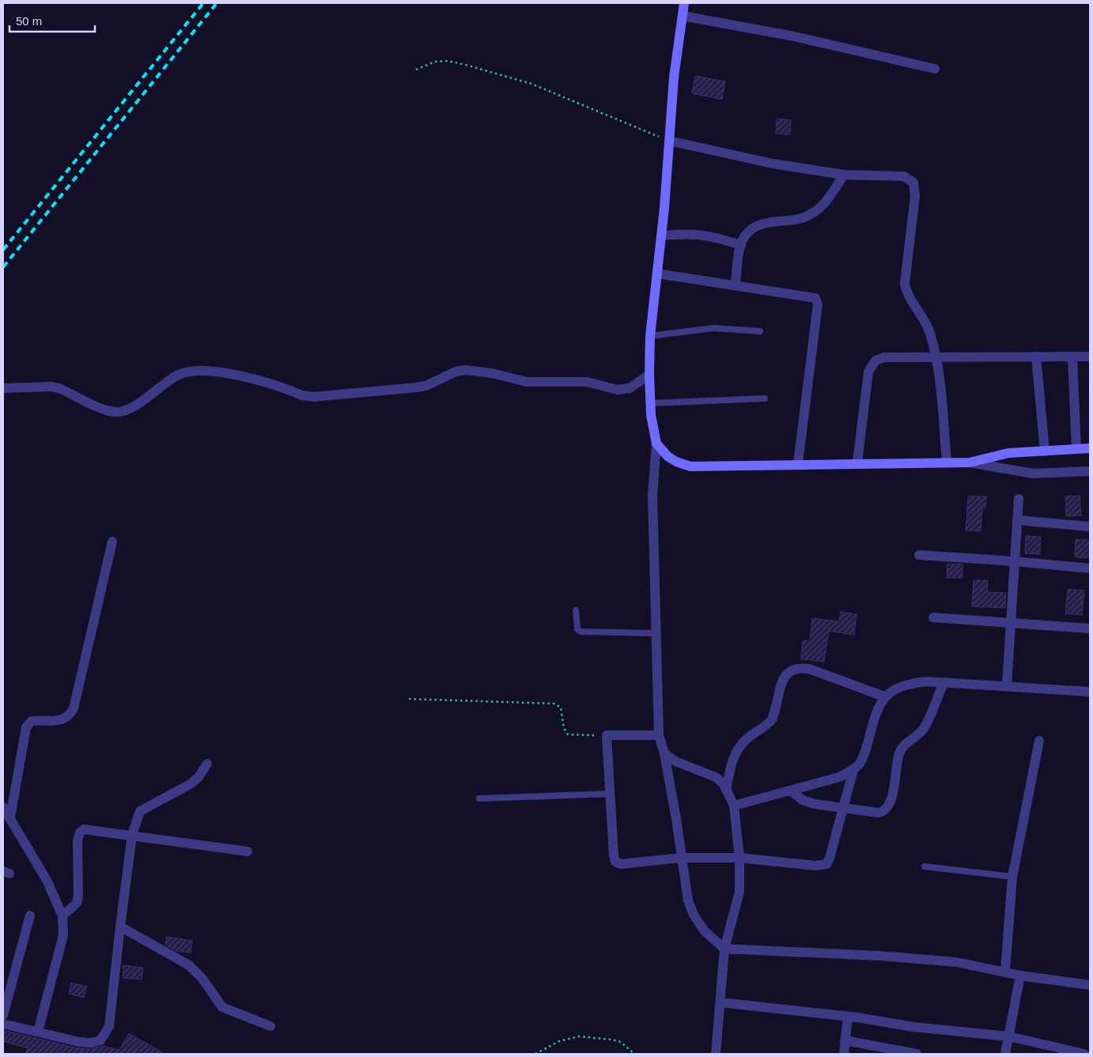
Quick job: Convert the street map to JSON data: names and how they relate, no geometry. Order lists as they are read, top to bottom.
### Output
{
  "scale_bar": "50 m"
}
